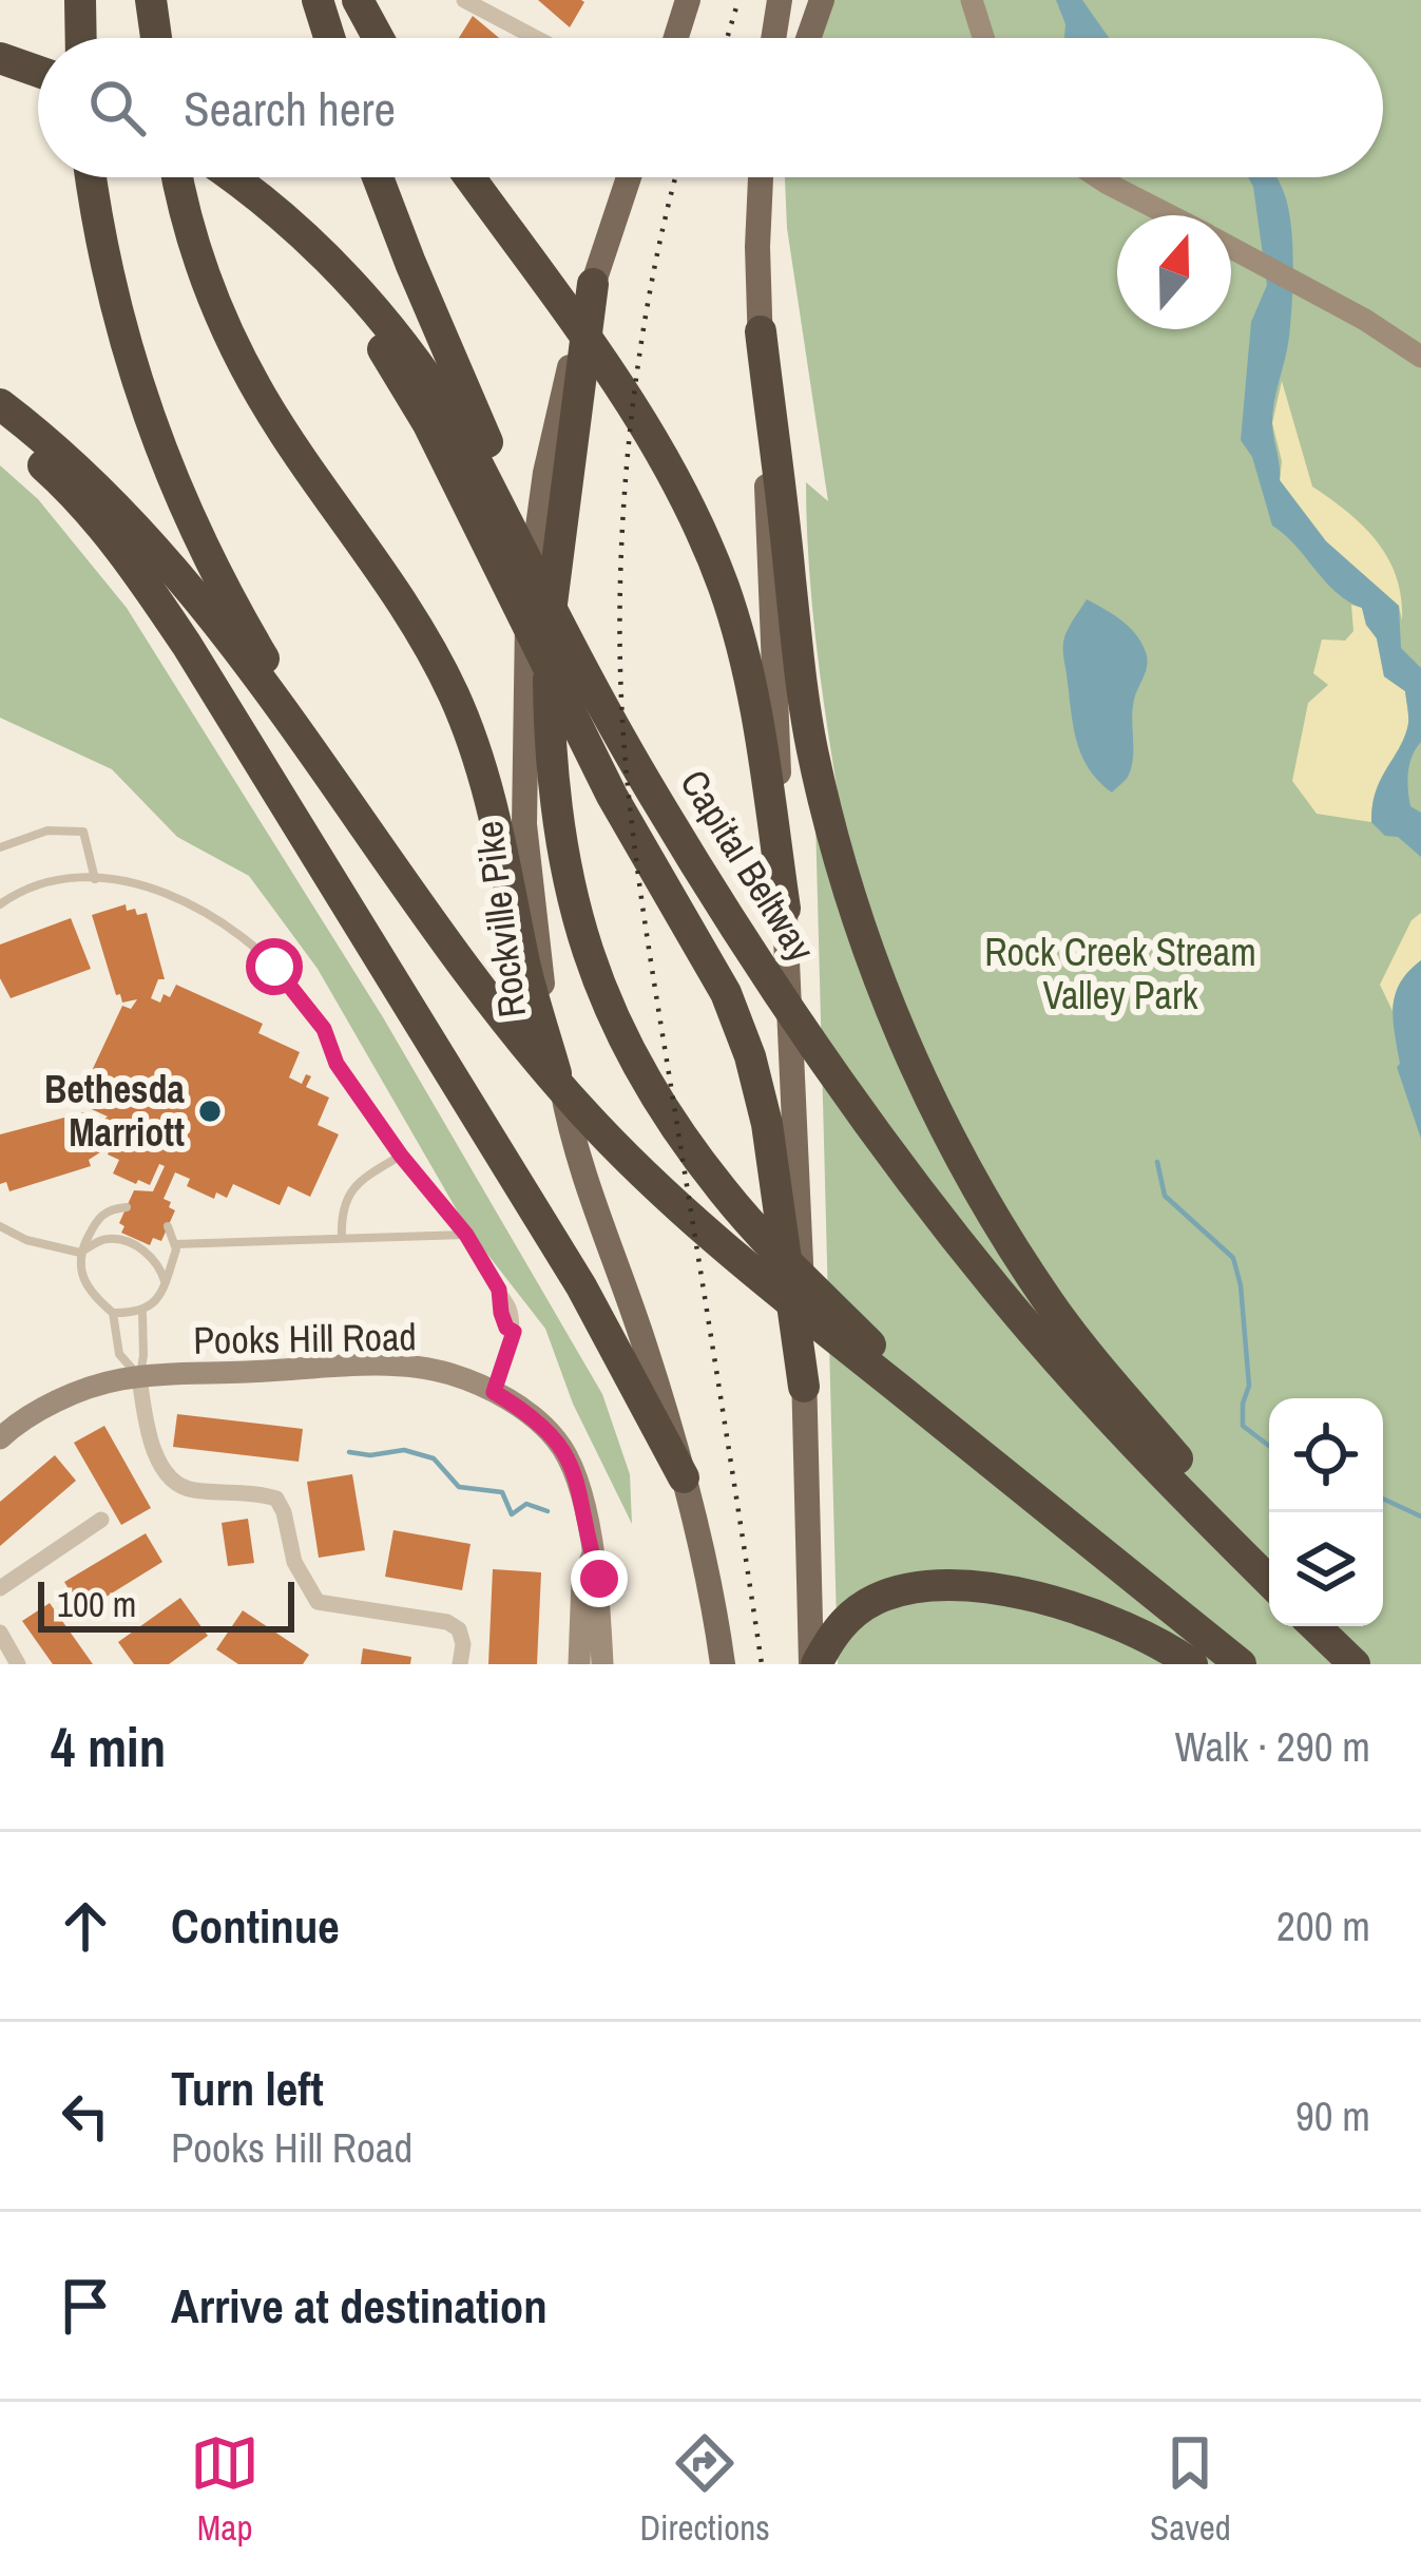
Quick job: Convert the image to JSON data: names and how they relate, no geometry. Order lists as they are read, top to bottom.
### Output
{
  "streets": {
    "highway": ["Capital Beltway"],
    "main road": ["Rockville Pike"],
    "street": ["Pooks Hill Road"]
  },
  "parks": ["Rock Creek Stream Valley Park"],
  "places": ["Bethesda Marriott"],
  "scale_bar": "100 m",
  "north": "top",
  "page": {
    "search": "Search here",
    "scale": "100 m",
    "heading": ["4 min", "Walk · 290 m"],
    "list": [
      ["Continue", "200 m"],
      ["Turn left", "Pooks Hill Road", "90 m"],
      "Arrive at destination"
    ],
    "nav": ["Map", "Directions", "Saved"]
  }
}
